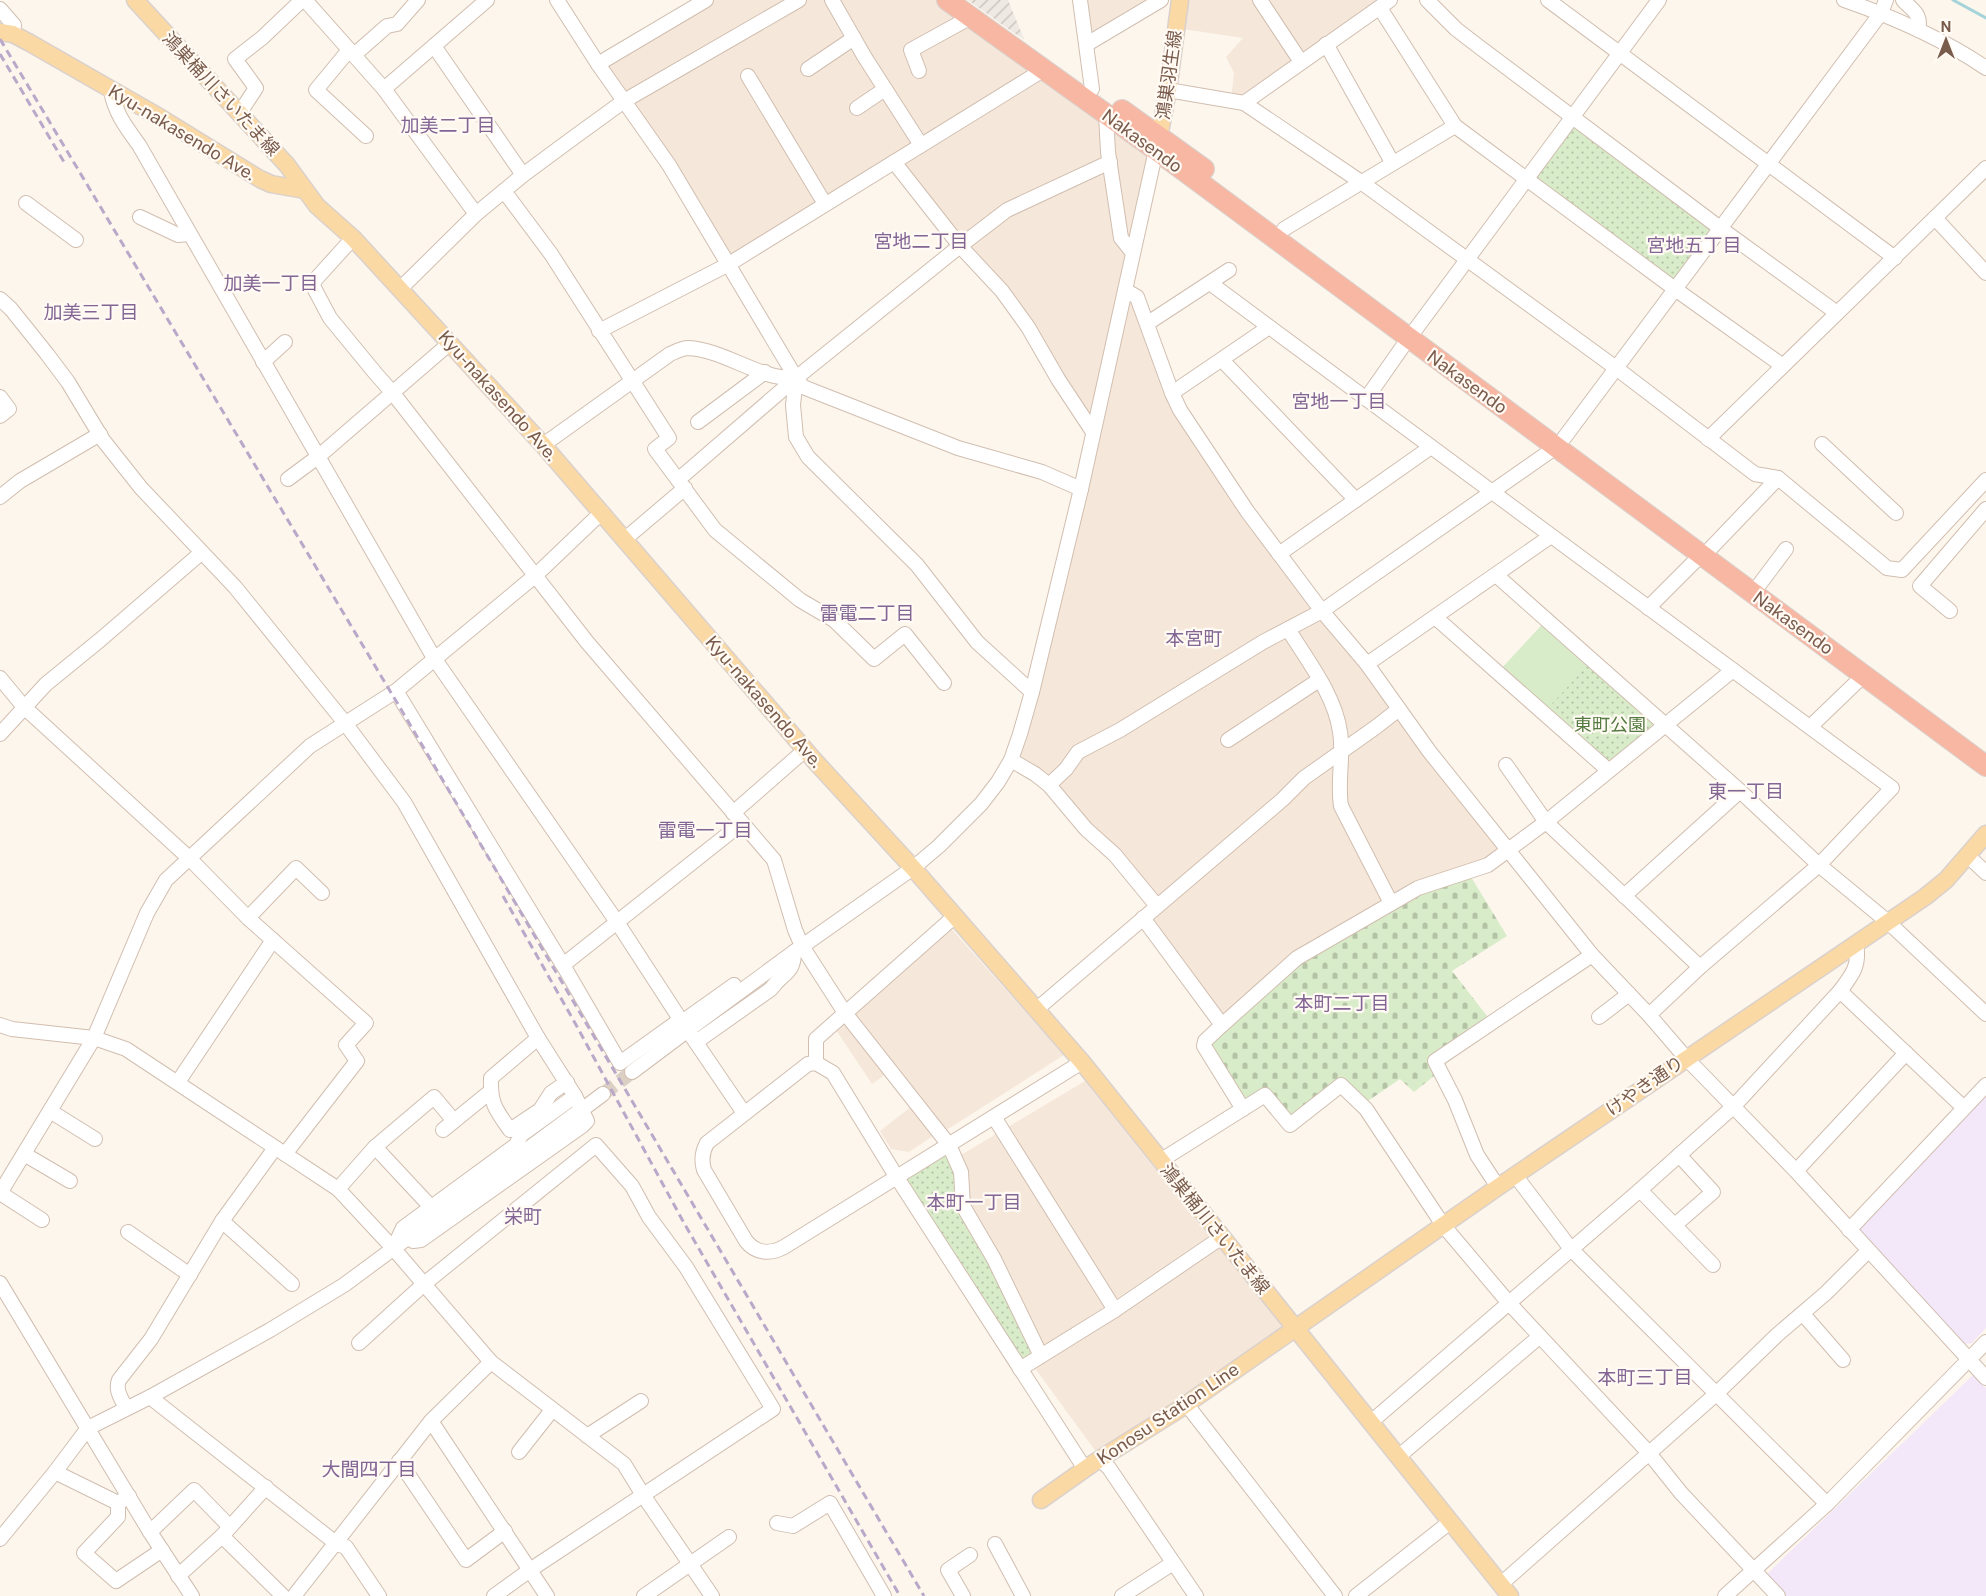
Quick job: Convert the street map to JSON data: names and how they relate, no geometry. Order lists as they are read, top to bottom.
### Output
{
  "streets": {
    "highway": ["Nakasendo"],
    "main road": [
      "鴻巣羽生線",
      "鴻巣桶川さいたま線",
      "Kyu-nakasendo Ave.",
      "けやき通り",
      "Konosu Station Line"
    ]
  },
  "crossings": [
    ["鴻巣羽生線", "Nakasendo"],
    ["鴻巣桶川さいたま線", "Kyu-nakasendo Ave."],
    ["鴻巣桶川さいたま線", "けやき通り"],
    ["鴻巣桶川さいたま線", "Konosu Station Line"],
    ["けやき通り", "Konosu Station Line"]
  ],
  "districts": [
    "加美二丁目",
    "宮地二丁目",
    "宮地五丁目",
    "加美一丁目",
    "加美三丁目",
    "宮地一丁目",
    "雷電二丁目",
    "本宮町",
    "東一丁目",
    "雷電一丁目",
    "本町二丁目",
    "本町一丁目",
    "栄町",
    "本町三丁目",
    "大間四丁目"
  ],
  "parks": ["東町公園"],
  "north": "top"
}
